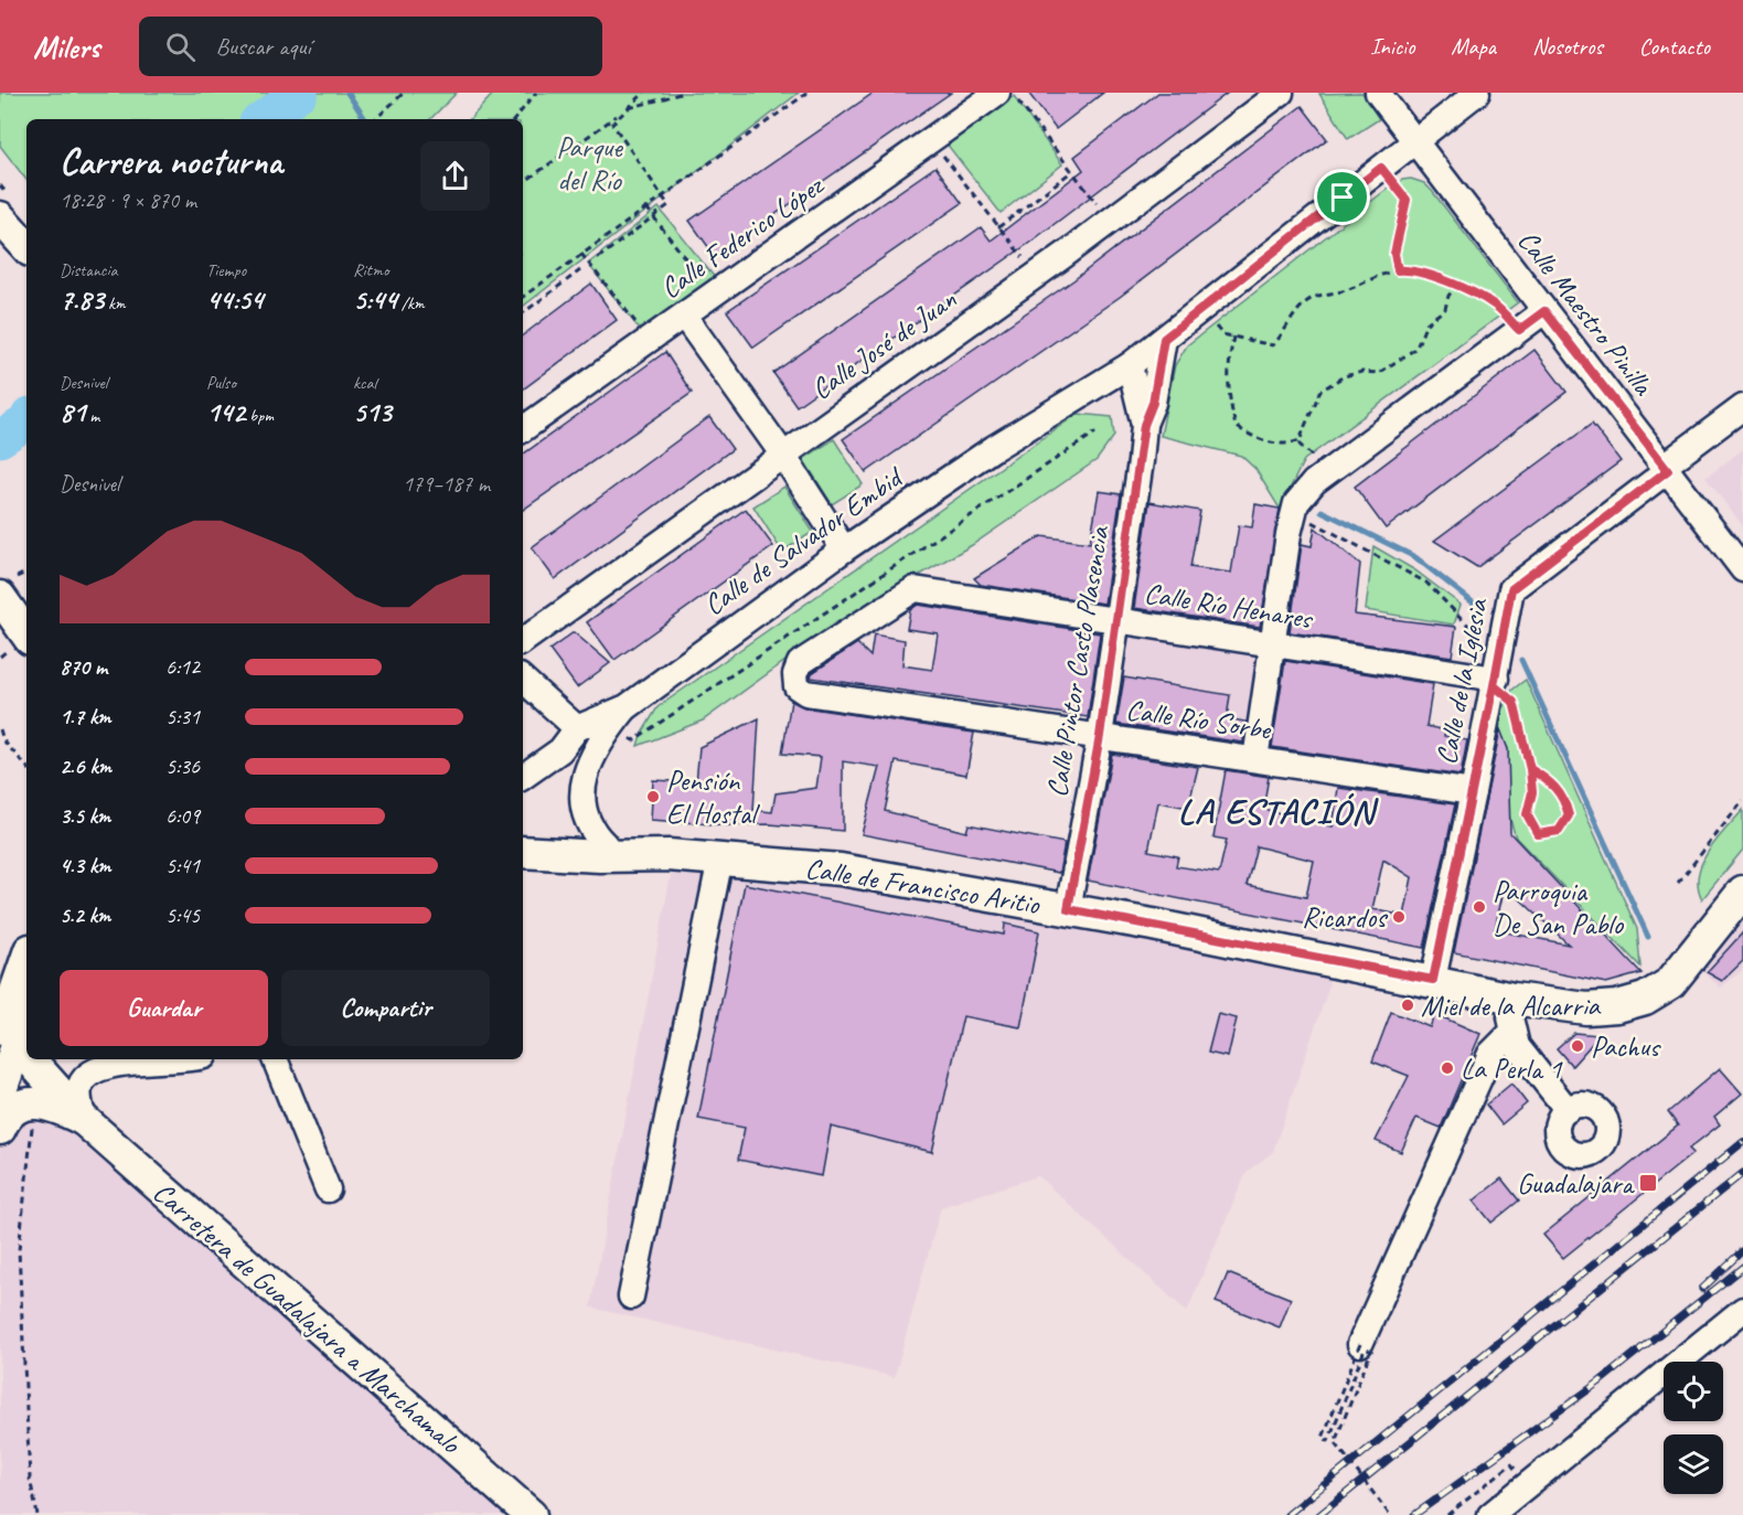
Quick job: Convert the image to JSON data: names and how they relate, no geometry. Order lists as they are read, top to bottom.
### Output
{
  "streets": {
    "main road": ["Calle de Francisco Aritio", "Carretera de Guadalajara a Marchamalo"],
    "street": [
      "Calle Federico López",
      "Calle Maestro Pinilla",
      "Calle José de Juan",
      "Calle de Salvador Embid",
      "Calle Río Henares",
      "Calle Pintor Casto Plasencia",
      "Calle de la Iglesia",
      "Calle Río Sorbe"
    ]
  },
  "crossings": [
    ["Calle Maestro Pinilla", "Calle de Salvador Embid"],
    ["Calle Maestro Pinilla", "Calle de la Iglesia"],
    ["Calle de Salvador Embid", "Calle Pintor Casto Plasencia"],
    ["Calle Río Henares", "Calle Pintor Casto Plasencia"],
    ["Calle Río Henares", "Calle de la Iglesia"],
    ["Calle Río Henares", "Calle Río Sorbe"],
    ["Calle Pintor Casto Plasencia", "Calle Río Sorbe"],
    ["Calle Pintor Casto Plasencia", "Calle de Francisco Aritio"],
    ["Calle de la Iglesia", "Calle Río Sorbe"],
    ["Calle de la Iglesia", "Calle de Francisco Aritio"]
  ],
  "districts": ["LA ESTACIÓN"],
  "parks": ["Parque del Río"],
  "places": {
    "other": [
      "Pensión El Hostal",
      "Parroquia De San Pablo",
      "Ricardos",
      "Miel de la Alcarria",
      "Pachus",
      "La Perla 1"
    ],
    "transit": ["Guadalajara"]
  },
  "page": {
    "header": "Milers",
    "search": "Buscar aquí",
    "nav": [
      "Inicio",
      "Mapa",
      "Nosotros",
      "Contacto"
    ],
    "heading": ["Carrera nocturna", "18:28 · 9 × 870 m"],
    "stats": [
      ["Distancia", "7.83 km"],
      ["Tiempo", "44:54"],
      ["Ritmo", "5:44 /km"],
      ["Desnivel", "81 m"],
      ["Pulso", "142 bpm"],
      ["kcal", "513"]
    ],
    "chart": ["Desnivel", "179–187 m"],
    "list": [
      {
        "name": "870 m",
        "note": "6:12"
      },
      {
        "name": "1.7 km",
        "note": "5:31"
      },
      {
        "name": "2.6 km",
        "note": "5:36"
      },
      {
        "name": "3.5 km",
        "note": "6:09"
      },
      {
        "name": "4.3 km",
        "note": "5:41"
      },
      {
        "name": "5.2 km",
        "note": "5:45"
      }
    ],
    "buttons": ["Guardar", "Compartir"]
  }
}
